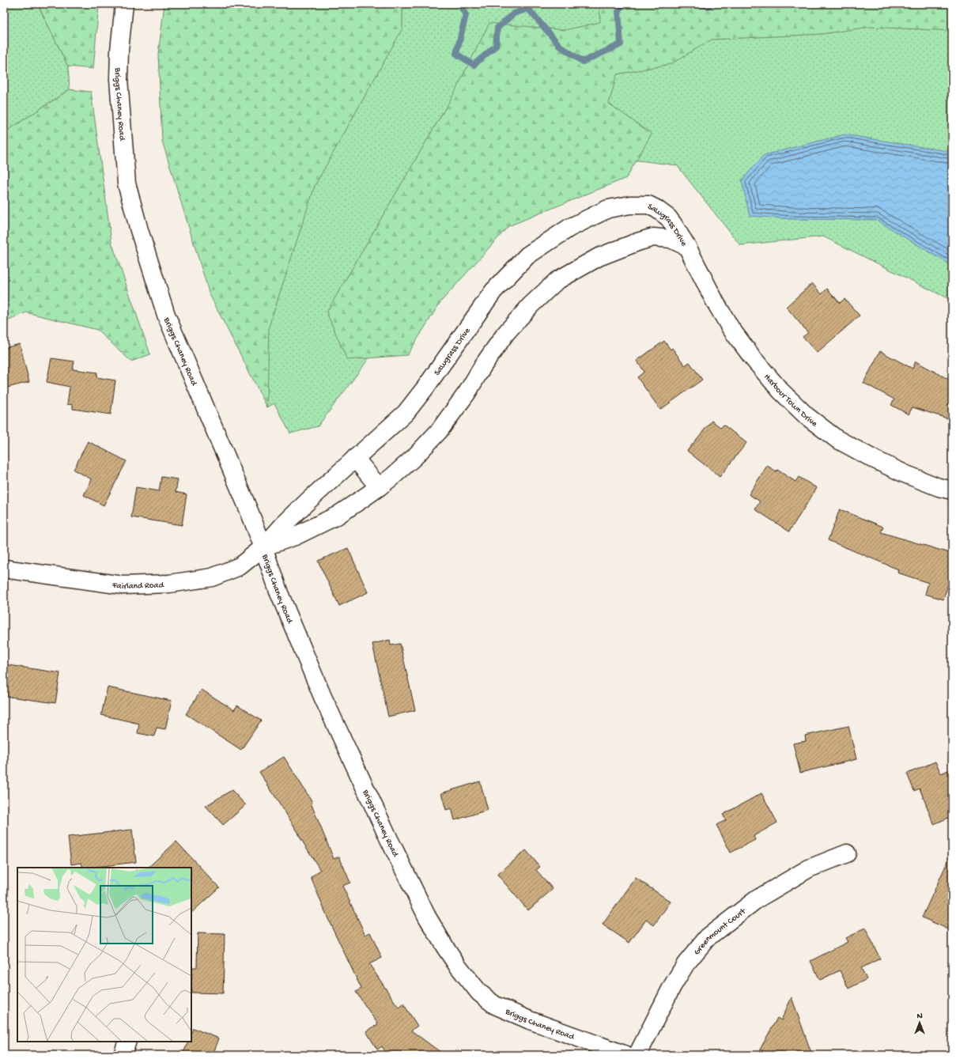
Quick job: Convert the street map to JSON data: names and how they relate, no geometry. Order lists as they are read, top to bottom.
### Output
{
  "streets": {
    "street": [
      "Briggs Chaney Road",
      "Sawgrass Drive",
      "Harbour Town Drive",
      "Fairland Road",
      "Greenmount Court"
    ]
  },
  "crossings": [
    ["Briggs Chaney Road", "Sawgrass Drive"],
    ["Briggs Chaney Road", "Fairland Road"],
    ["Sawgrass Drive", "Harbour Town Drive"],
    ["Sawgrass Drive", "Fairland Road"]
  ],
  "north": "top"
}
